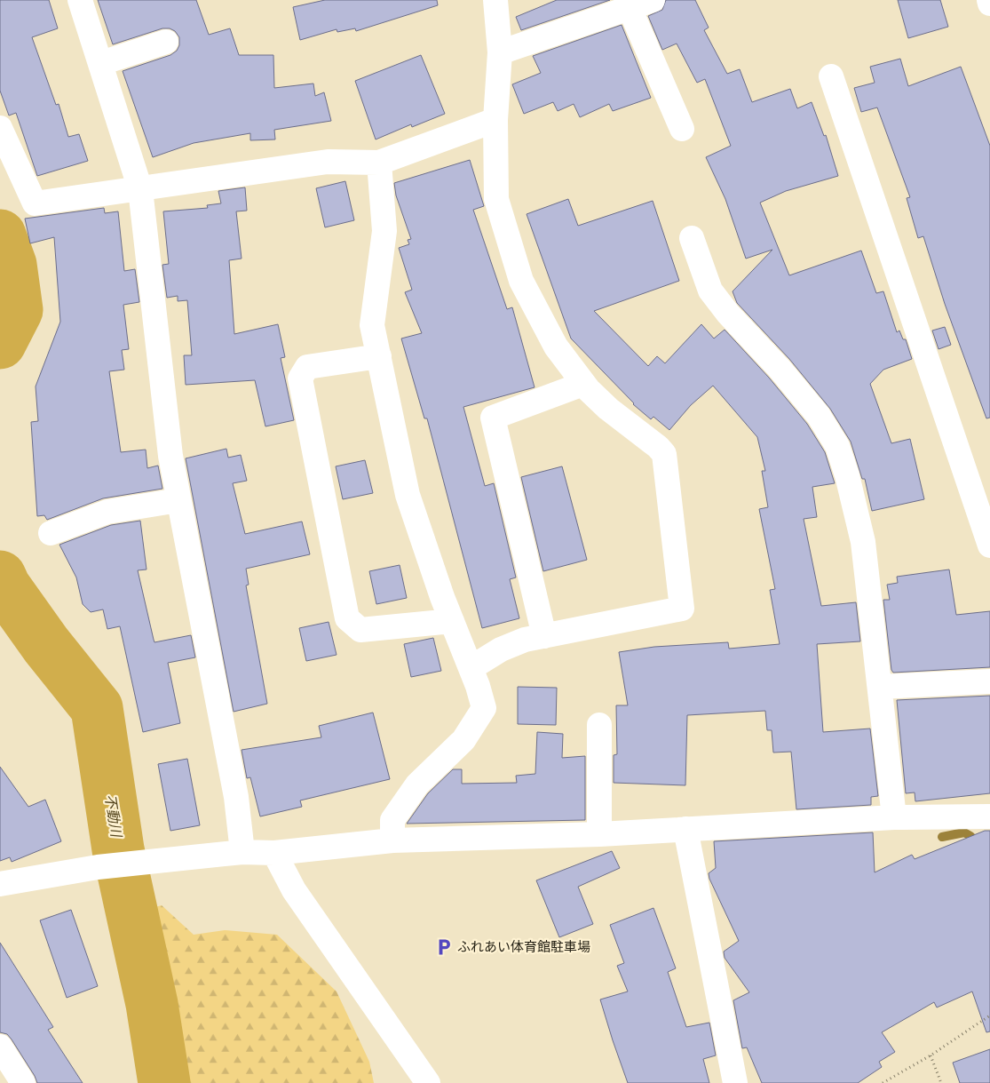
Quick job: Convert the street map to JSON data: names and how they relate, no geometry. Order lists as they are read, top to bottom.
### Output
{
  "water": ["不動川"],
  "places": {
    "parking": ["ふれあい体育館駐車場"]
  }
}
